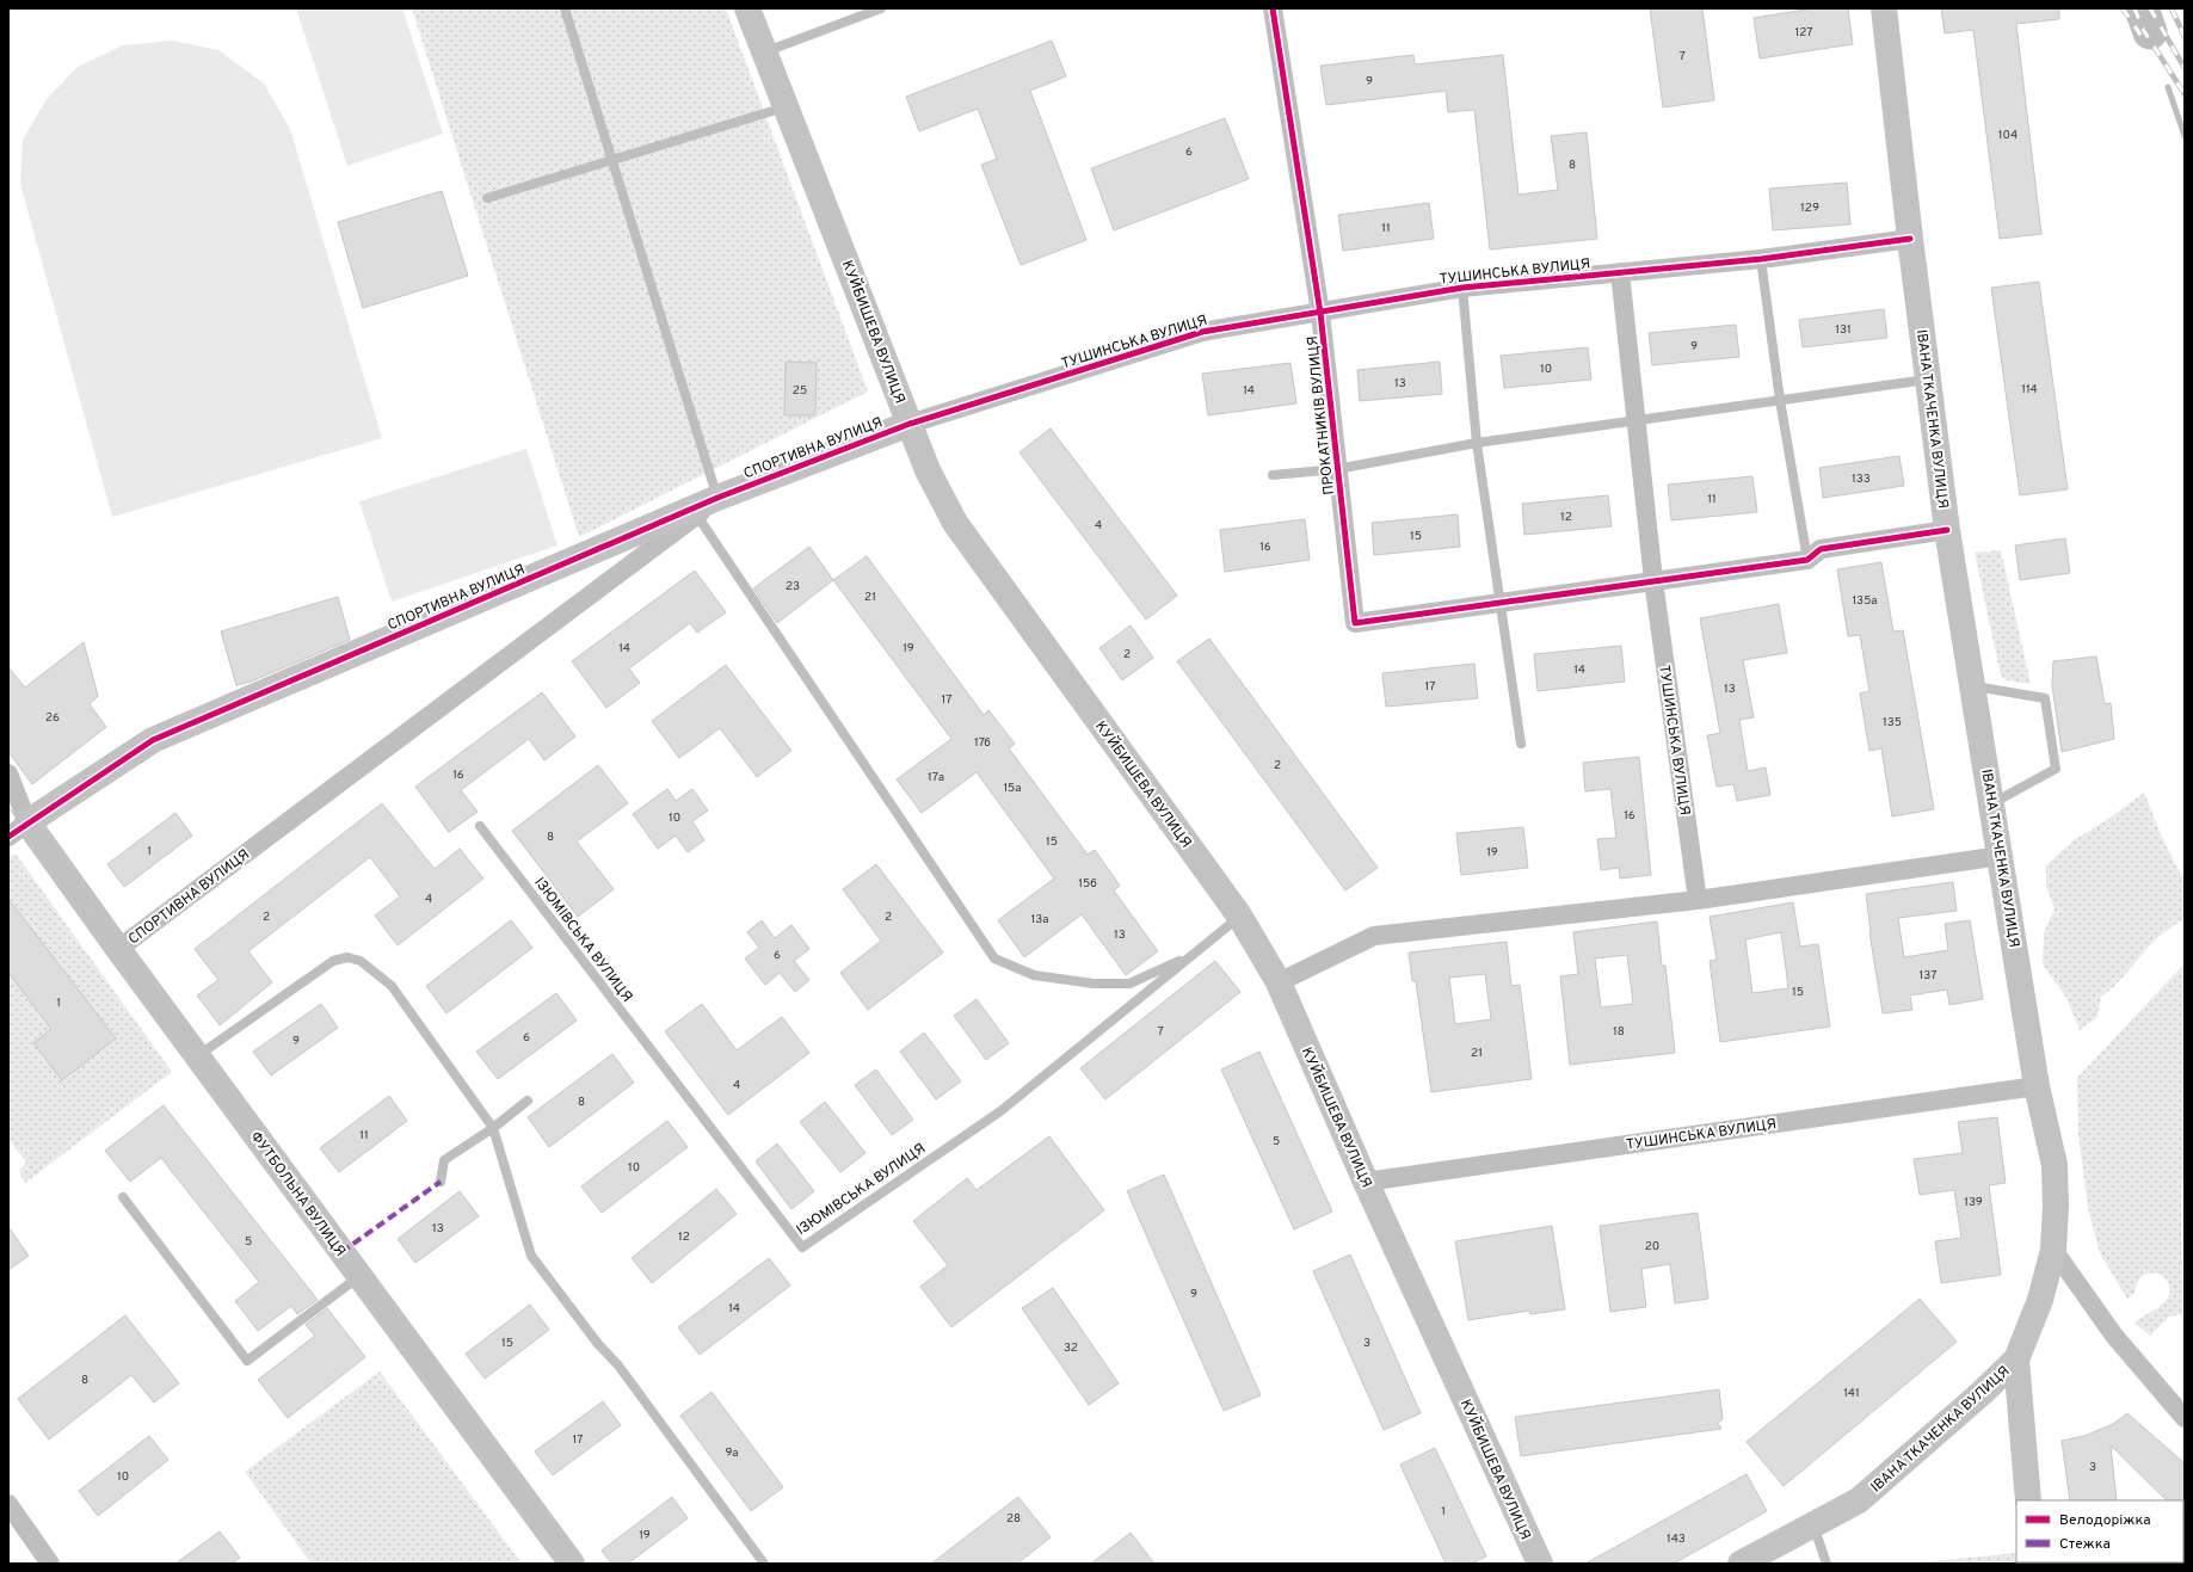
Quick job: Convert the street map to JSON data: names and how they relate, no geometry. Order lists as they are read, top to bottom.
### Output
{
  "streets": {
    "main road": [
      "КУЙБИШЕВА ВУЛИЦЯ",
      "ІВАНА ТКАЧЕНКА ВУЛИЦЯ",
      "СПОРТИВНА ВУЛИЦЯ",
      "ФУТБОЛЬНА ВУЛИЦЯ"
    ],
    "street": ["ТУШИНСЬКА ВУЛИЦЯ", "ПРОКАТНИКІВ ВУЛИЦЯ"],
    "lane": ["ІЗЮМІВСЬКА ВУЛИЦЯ"]
  },
  "crossings": [
    ["ТУШИНСЬКА ВУЛИЦЯ", "КУЙБИШЕВА ВУЛИЦЯ"],
    ["ТУШИНСЬКА ВУЛИЦЯ", "ПРОКАТНИКІВ ВУЛИЦЯ"],
    ["ТУШИНСЬКА ВУЛИЦЯ", "ІВАНА ТКАЧЕНКА ВУЛИЦЯ"],
    ["ТУШИНСЬКА ВУЛИЦЯ", "СПОРТИВНА ВУЛИЦЯ"],
    ["КУЙБИШЕВА ВУЛИЦЯ", "СПОРТИВНА ВУЛИЦЯ"],
    ["КУЙБИШЕВА ВУЛИЦЯ", "ІЗЮМІВСЬКА ВУЛИЦЯ"],
    ["СПОРТИВНА ВУЛИЦЯ", "ФУТБОЛЬНА ВУЛИЦЯ"]
  ],
  "house_numbers": [
    "127",
    "7",
    "9",
    "104",
    "6",
    "8",
    "129",
    "11",
    "131",
    "9",
    "10",
    "13",
    "114",
    "25",
    "14",
    "133",
    "11",
    "12",
    "4",
    "15",
    "16",
    "23",
    "21",
    "135а",
    "14",
    "19",
    "2",
    "14",
    "17",
    "13",
    "17",
    "26",
    "135",
    "17б",
    "2",
    "16",
    "17а",
    "15а",
    "16",
    "10",
    "8",
    "15",
    "1",
    "19",
    "15б",
    "4",
    "2",
    "2",
    "13а",
    "13",
    "6",
    "137",
    "15",
    "1",
    "7",
    "18",
    "6",
    "9",
    "21",
    "4",
    "8",
    "11",
    "5",
    "10",
    "139",
    "13",
    "12",
    "5",
    "20",
    "9",
    "14",
    "15",
    "3",
    "32",
    "8",
    "141",
    "17",
    "9а",
    "3",
    "10",
    "1",
    "28",
    "19",
    "143"
  ],
  "legend": ["Велодоріжка", "Стежка"]
}
